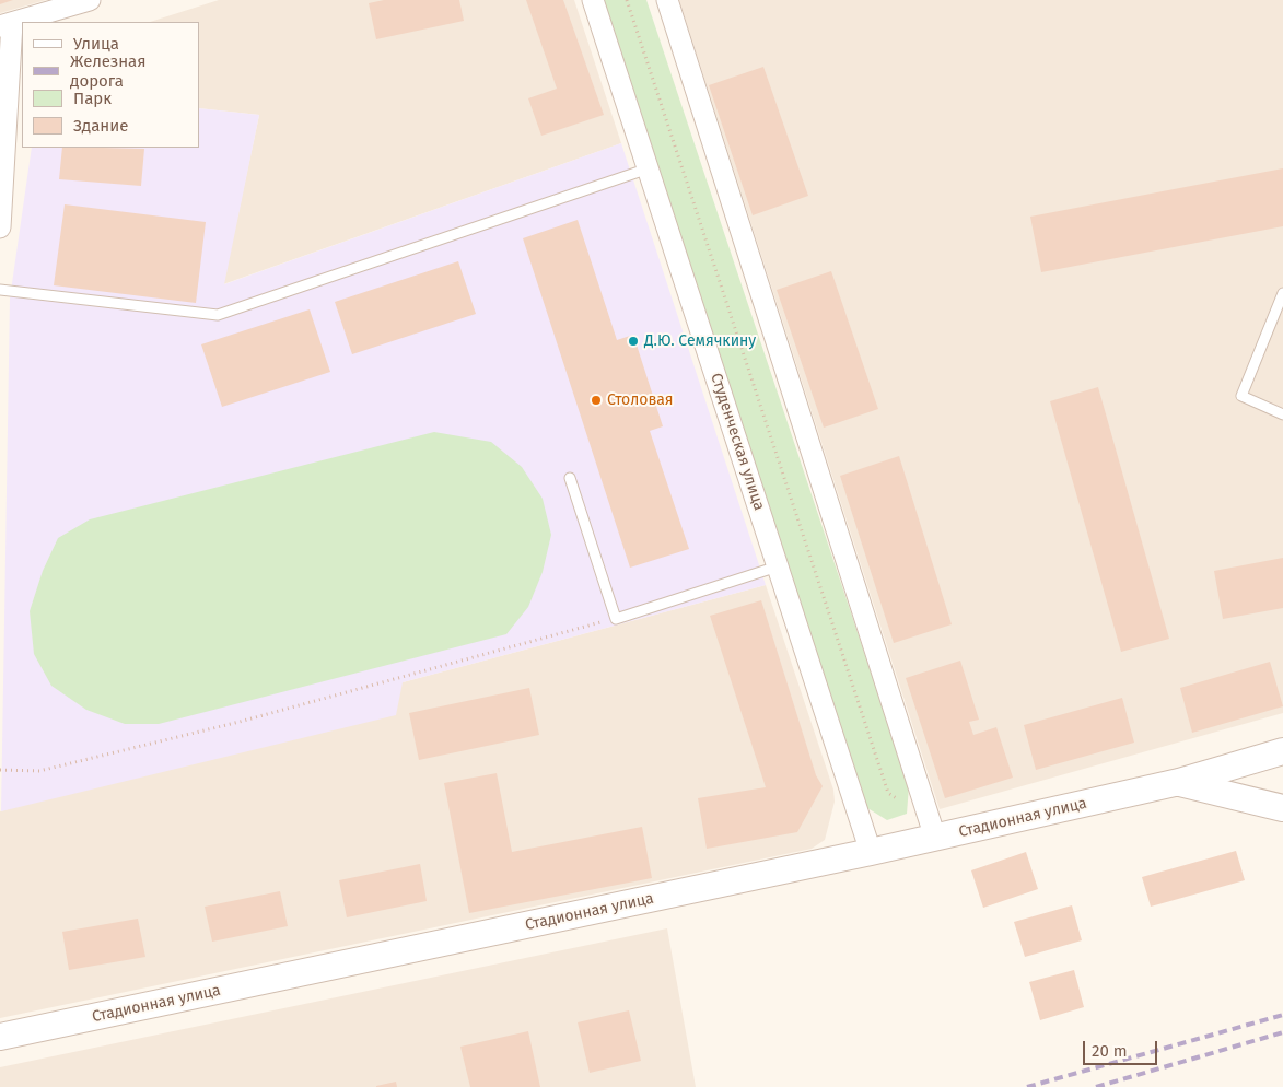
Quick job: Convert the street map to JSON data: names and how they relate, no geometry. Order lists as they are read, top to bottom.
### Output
{
  "streets": {
    "street": ["Студенческая улица", "Стадионная улица"]
  },
  "crossings": [
    ["Студенческая улица", "Стадионная улица"]
  ],
  "places": ["Д.Ю. Семячкину", "Столовая"],
  "legend": [
    "Улица",
    "Железная дорога",
    "Парк",
    "Здание"
  ],
  "scale_bar": "20 m"
}
